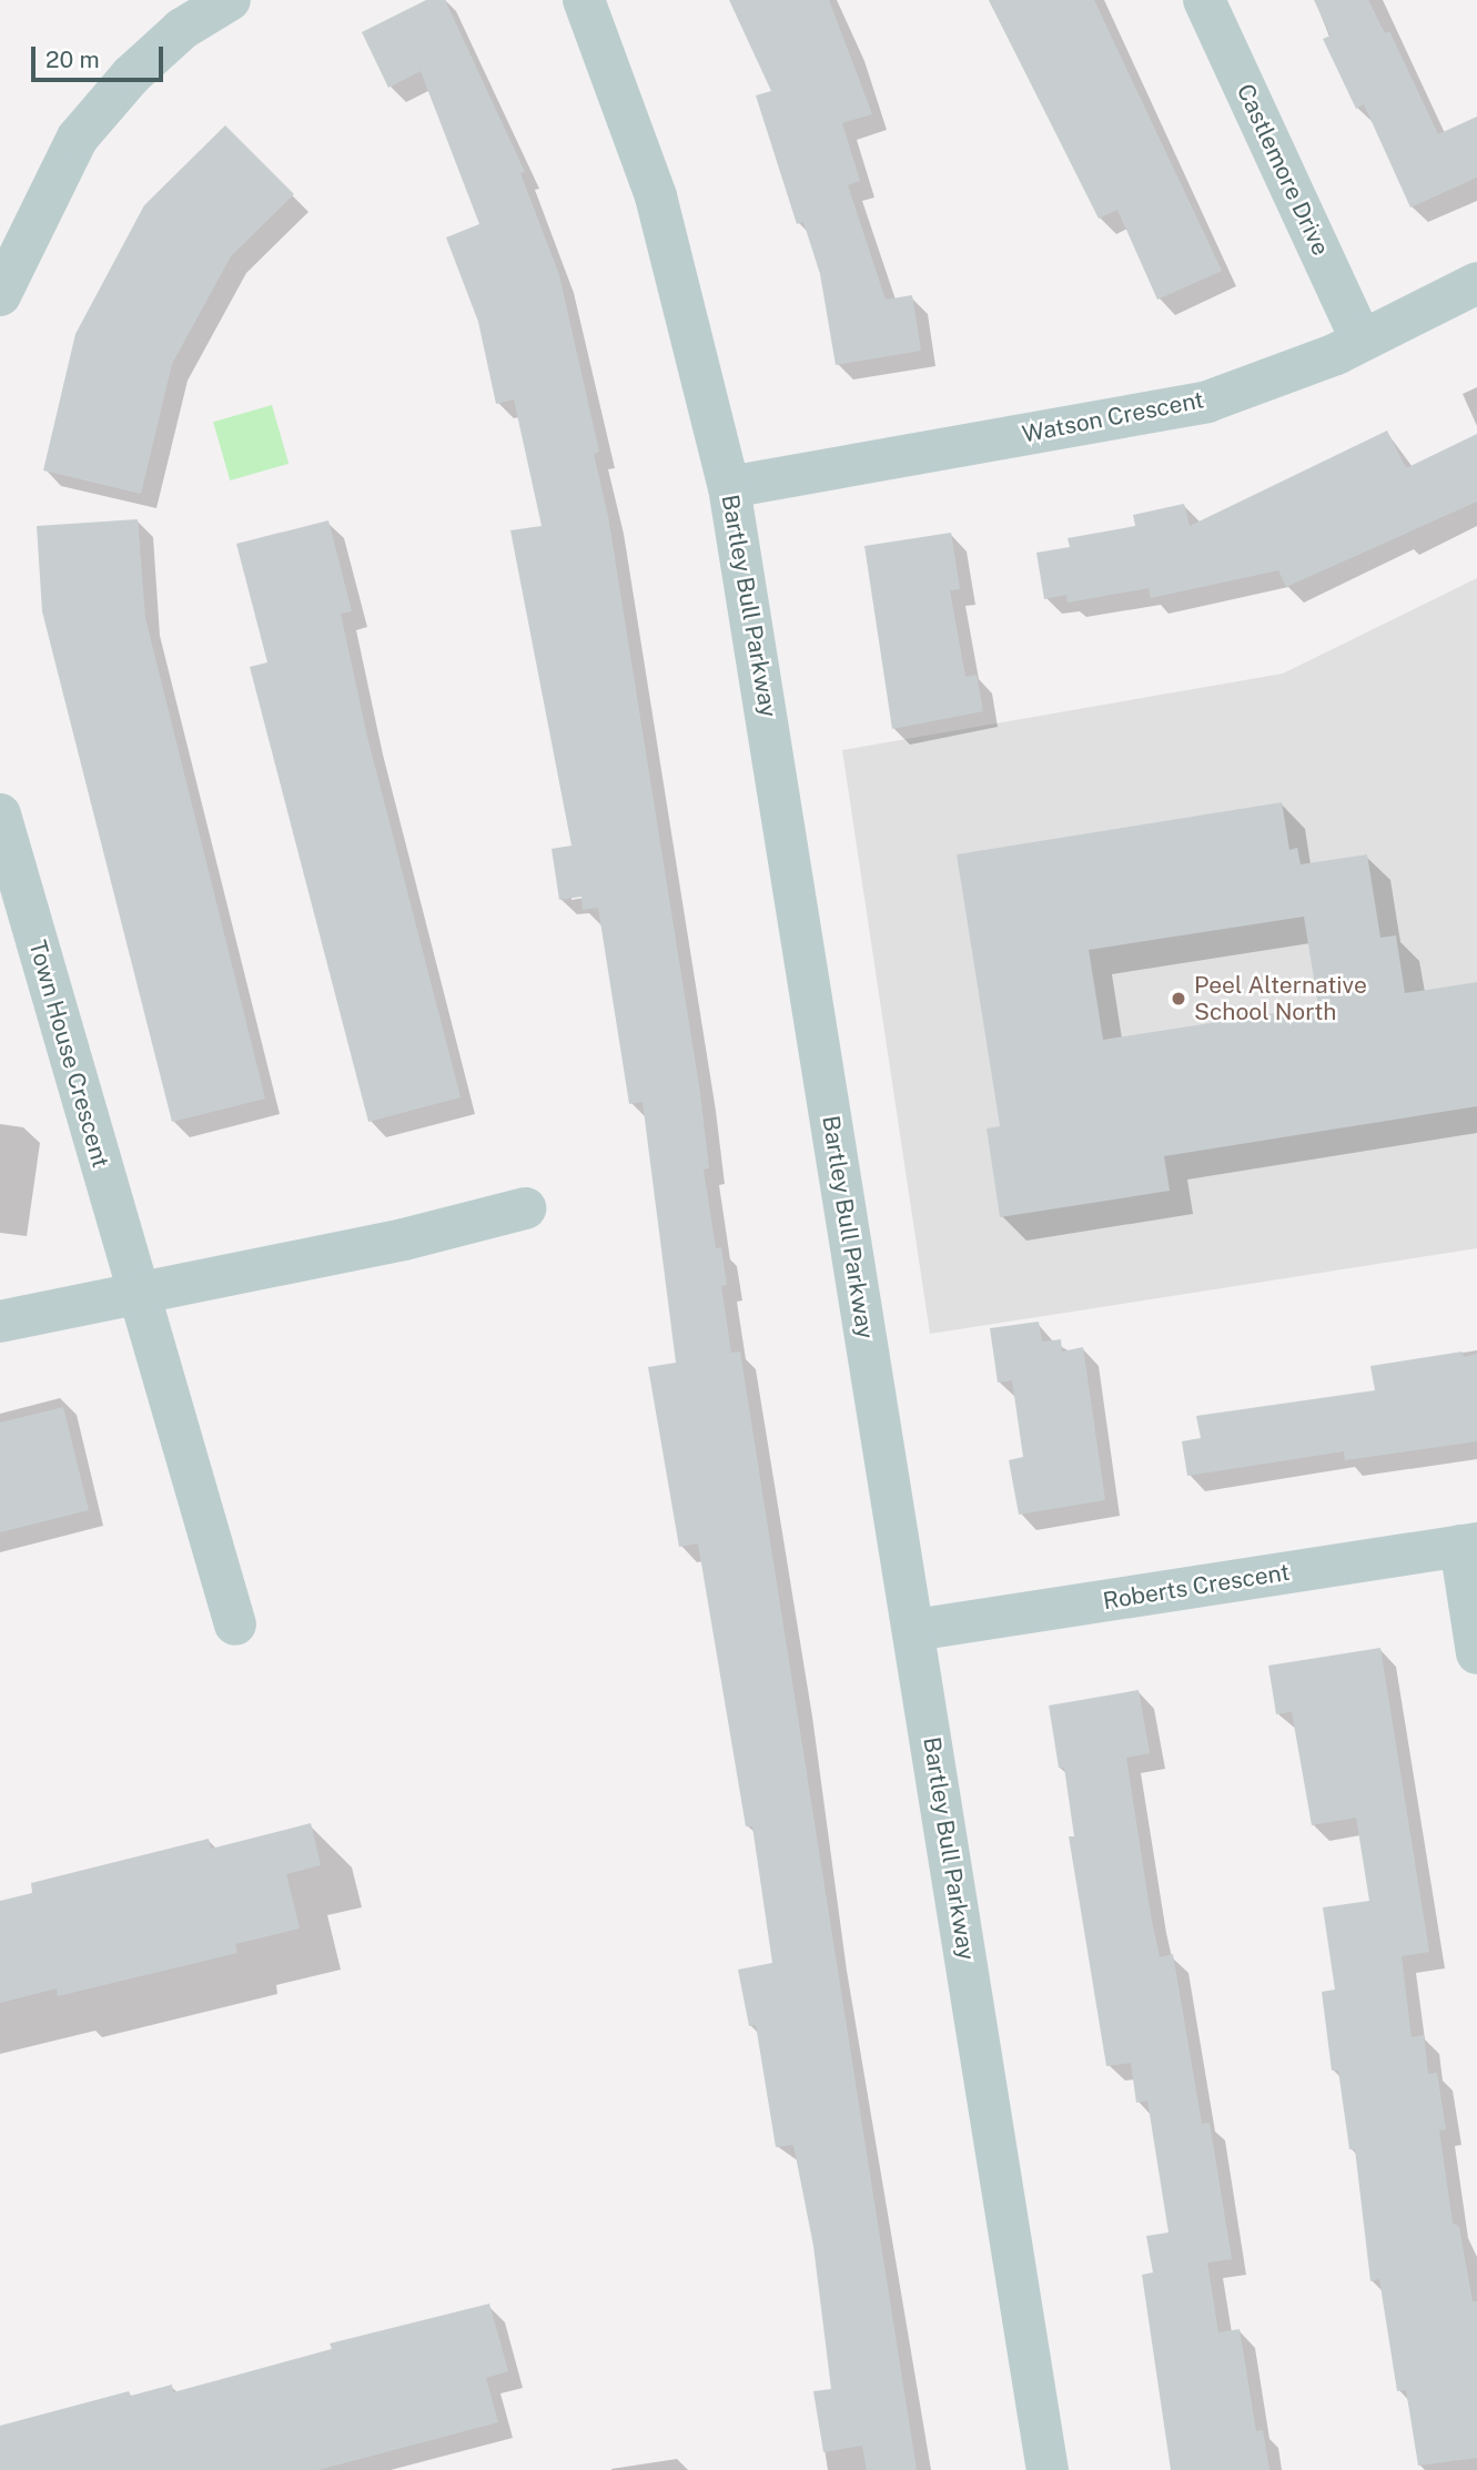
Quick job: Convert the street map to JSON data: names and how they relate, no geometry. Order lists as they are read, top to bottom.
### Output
{
  "streets": {
    "street": [
      "Castlemore Drive",
      "Watson Crescent",
      "Bartley Bull Parkway",
      "Town House Crescent",
      "Roberts Crescent"
    ]
  },
  "crossings": [
    ["Castlemore Drive", "Watson Crescent"],
    ["Watson Crescent", "Bartley Bull Parkway"],
    ["Bartley Bull Parkway", "Roberts Crescent"]
  ],
  "places": ["Peel Alternative School North"],
  "scale_bar": "20 m"
}
